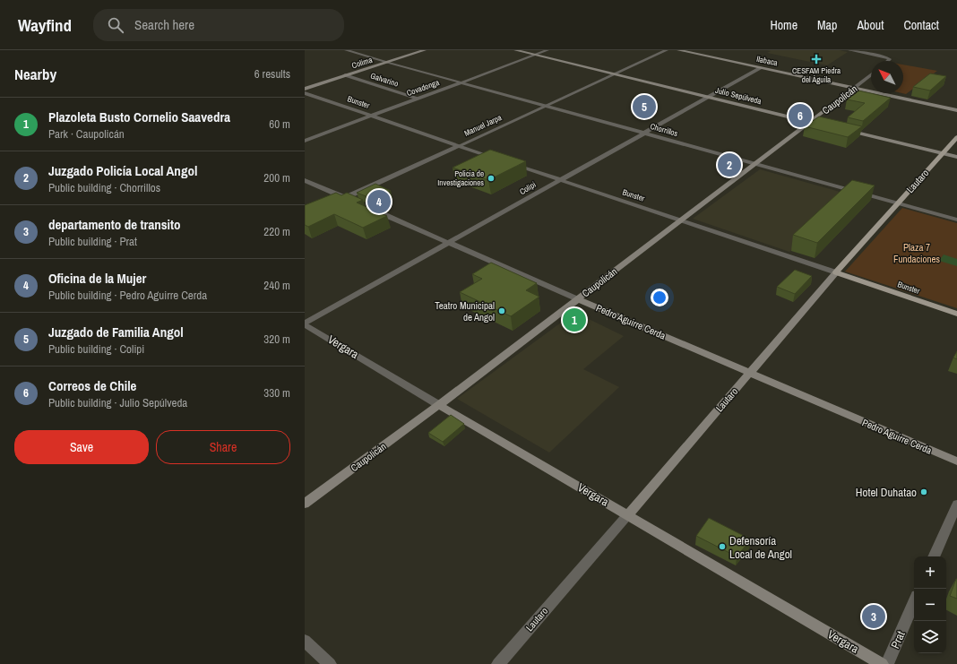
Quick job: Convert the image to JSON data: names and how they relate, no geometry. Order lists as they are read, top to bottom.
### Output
{
  "streets": {
    "main road": [
      "Ilabaca",
      "Colima",
      "Julio Sepúlveda",
      "Caupolicán",
      "Bunster",
      "Lautaro",
      "Pedro Aguirre Cerda",
      "Vergara"
    ],
    "street": [
      "Galvarino",
      "Covadonga",
      "Manuel Jarpa",
      "Chorrillos",
      "Colipi",
      "Prat"
    ]
  },
  "crossings": [
    ["Ilabaca", "Caupolicán"],
    ["Ilabaca", "Colipi"],
    ["Colima", "Galvarino"],
    ["Colima", "Chorrillos"],
    ["Galvarino", "Covadonga"],
    ["Covadonga", "Julio Sepúlveda"],
    ["Covadonga", "Bunster"],
    ["Covadonga", "Chorrillos"],
    ["Julio Sepúlveda", "Caupolicán"],
    ["Julio Sepúlveda", "Manuel Jarpa"],
    ["Julio Sepúlveda", "Colipi"],
    ["Caupolicán", "Bunster"],
    ["Caupolicán", "Chorrillos"],
    ["Caupolicán", "Pedro Aguirre Cerda"],
    ["Caupolicán", "Vergara"],
    ["Bunster", "Manuel Jarpa"],
    ["Bunster", "Lautaro"],
    ["Bunster", "Colipi"],
    ["Manuel Jarpa", "Chorrillos"],
    ["Chorrillos", "Lautaro"],
    ["Chorrillos", "Colipi"],
    ["Lautaro", "Pedro Aguirre Cerda"],
    ["Lautaro", "Vergara"],
    ["Colipi", "Pedro Aguirre Cerda"],
    ["Colipi", "Vergara"]
  ],
  "parks": ["Plaza 7 Fundaciones"],
  "places": {
    "health": ["CESFAM Piedra del Águila"],
    "other": [
      "Policia de Investigaciones",
      "Teatro Municipal de Angol",
      "Hotel Duhatao",
      "Defensoría Local de Angol"
    ]
  },
  "north": "top left",
  "page": {
    "header": "Wayfind",
    "search": "Search here",
    "nav": [
      "Home",
      "Map",
      "About",
      "Contact"
    ],
    "heading": ["Nearby", "6 results"],
    "pins": [
      "5",
      "6",
      "2",
      "4",
      "1",
      "3"
    ],
    "list": [
      {
        "mark": "1",
        "name": "Plazoleta Busto Cornelio Saavedra",
        "note": "Park · Caupolicán",
        "value": "60 m"
      },
      {
        "mark": "2",
        "name": "Juzgado Policía Local Angol",
        "note": "Public building · Chorrillos",
        "value": "200 m"
      },
      {
        "mark": "3",
        "name": "departamento de transito",
        "note": "Public building · Prat",
        "value": "220 m"
      },
      {
        "mark": "4",
        "name": "Oficina de la Mujer",
        "note": "Public building · Pedro Aguirre Cerda",
        "value": "240 m"
      },
      {
        "mark": "5",
        "name": "Juzgado de Familia Angol",
        "note": "Public building · Colipi",
        "value": "320 m"
      },
      {
        "mark": "6",
        "name": "Correos de Chile",
        "note": "Public building · Julio Sepúlveda",
        "value": "330 m"
      }
    ],
    "buttons": ["Save", "Share"],
    "map_buttons": ["+", "−"]
  }
}
